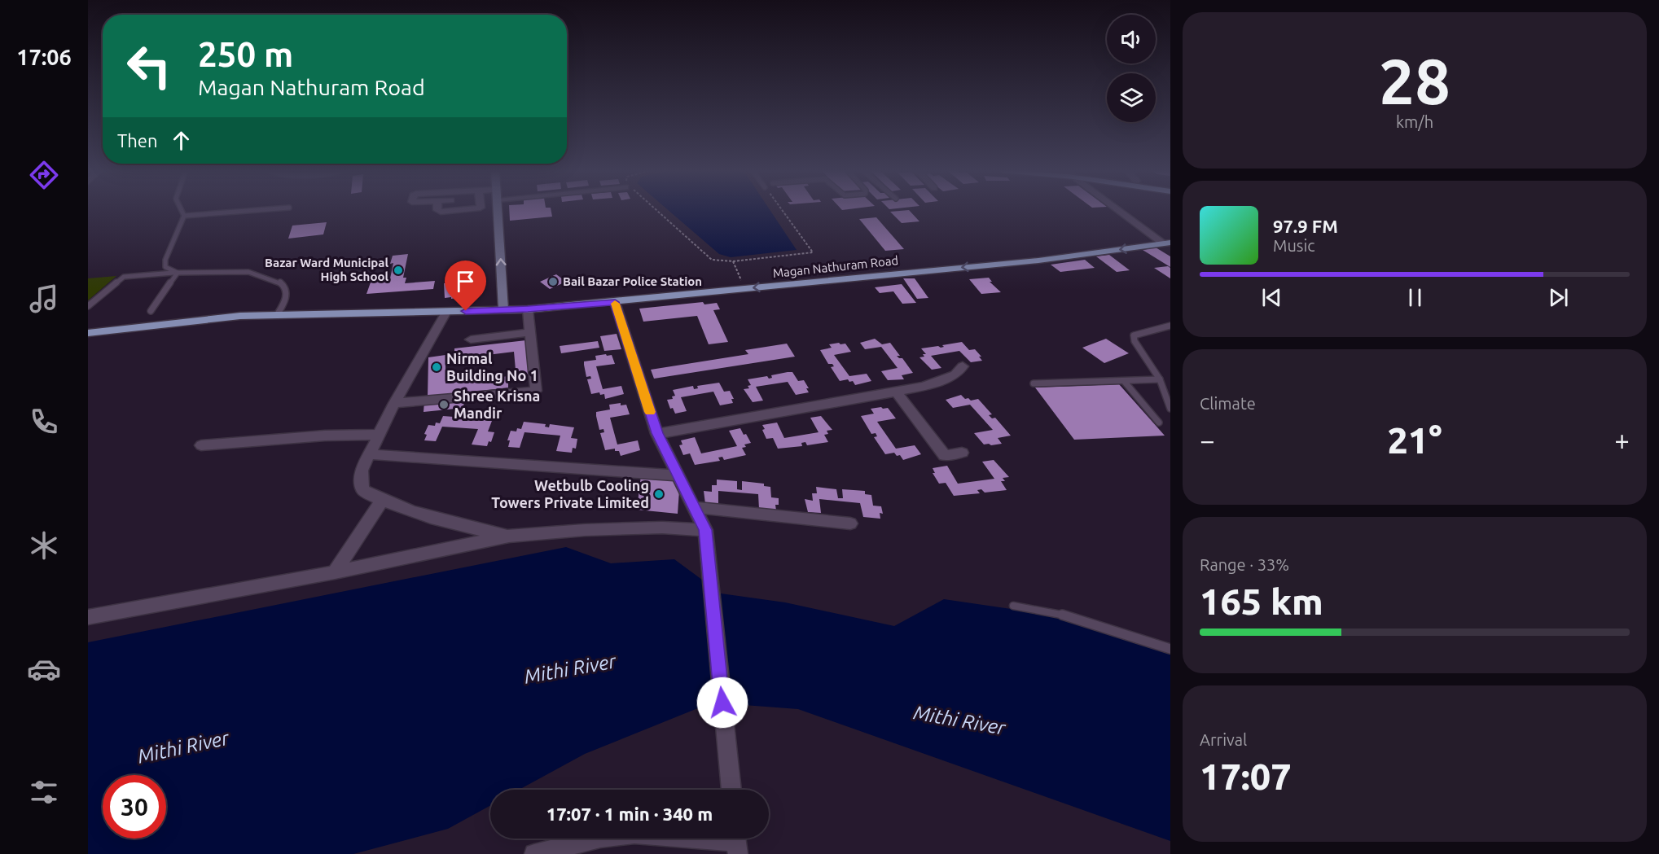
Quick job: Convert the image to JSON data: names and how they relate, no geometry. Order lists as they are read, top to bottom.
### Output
{
  "streets": {
    "main road": ["Magan Nathuram Road"]
  },
  "one_way": ["Magan Nathuram Road"],
  "water": ["Mithi River"],
  "places": [
    "Bazar Ward Municipal High School",
    "Bail Bazar Police Station",
    "Nirmal Building No 1",
    "Shree Krisna Mandir",
    "Wetbulb Cooling Towers Private Limited"
  ],
  "page": {
    "tabs": "17:06",
    "tile": [
      ["28", "km/h"],
      "Climate",
      ["Range · 33%", "165 km"],
      ["Arrival", "17:07"]
    ],
    "turn": ["250 m", "Magan Nathuram Road"],
    "then": "Then",
    "song": ["97.9 FM", "Music"],
    "heat": ["−", "21°", "+"],
    "limit": "30",
    "trip": "17:07 · 1 min · 340 m"
  }
}
